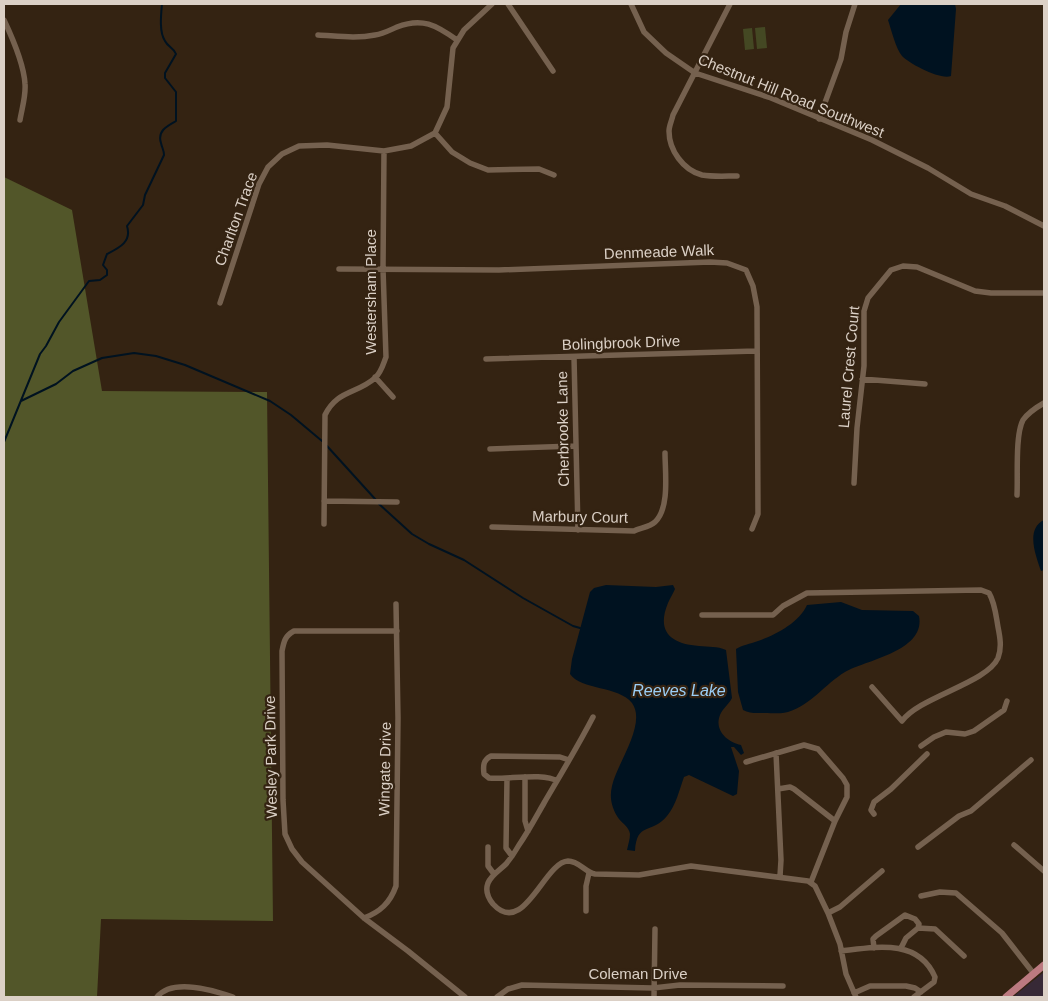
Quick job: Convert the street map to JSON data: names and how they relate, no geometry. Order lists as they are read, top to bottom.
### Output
{
  "streets": {
    "street": [
      "Chestnut Hill Road Southwest",
      "Charlton Trace",
      "Denmeade Walk",
      "Westersham Place",
      "Bolingbrook Drive",
      "Laurel Crest Court",
      "Cherbrooke Lane",
      "Marbury Court",
      "Wesley Park Drive",
      "Wingate Drive",
      "Coleman Drive"
    ]
  },
  "crossings": [
    ["Charlton Trace", "Westersham Place"],
    ["Denmeade Walk", "Westersham Place"],
    ["Denmeade Walk", "Bolingbrook Drive"],
    ["Bolingbrook Drive", "Cherbrooke Lane"],
    ["Cherbrooke Lane", "Marbury Court"],
    ["Wesley Park Drive", "Wingate Drive"]
  ],
  "water": ["Reeves Lake"]
}
